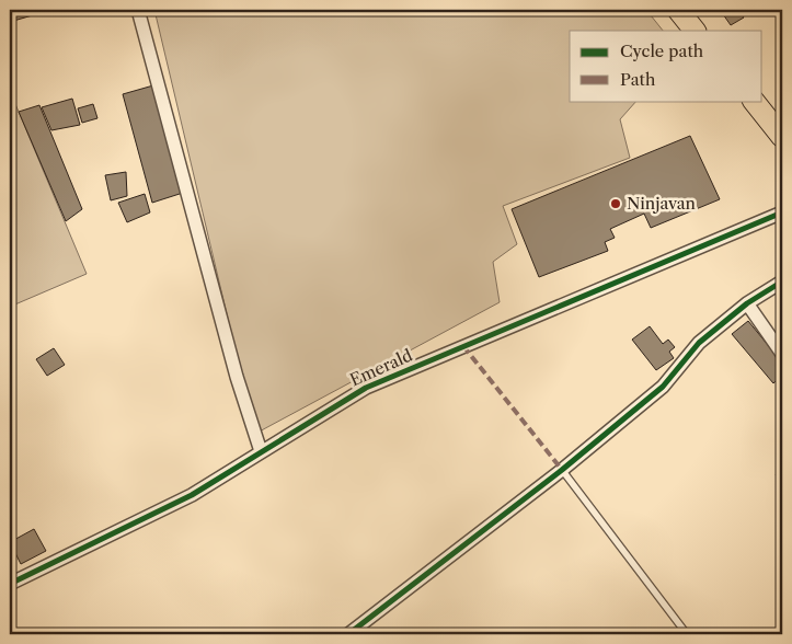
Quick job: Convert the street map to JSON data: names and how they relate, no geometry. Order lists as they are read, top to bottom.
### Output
{
  "streets": {
    "street": ["Emerald"]
  },
  "places": ["Ninjavan"],
  "legend": ["Cycle path", "Path"]
}
